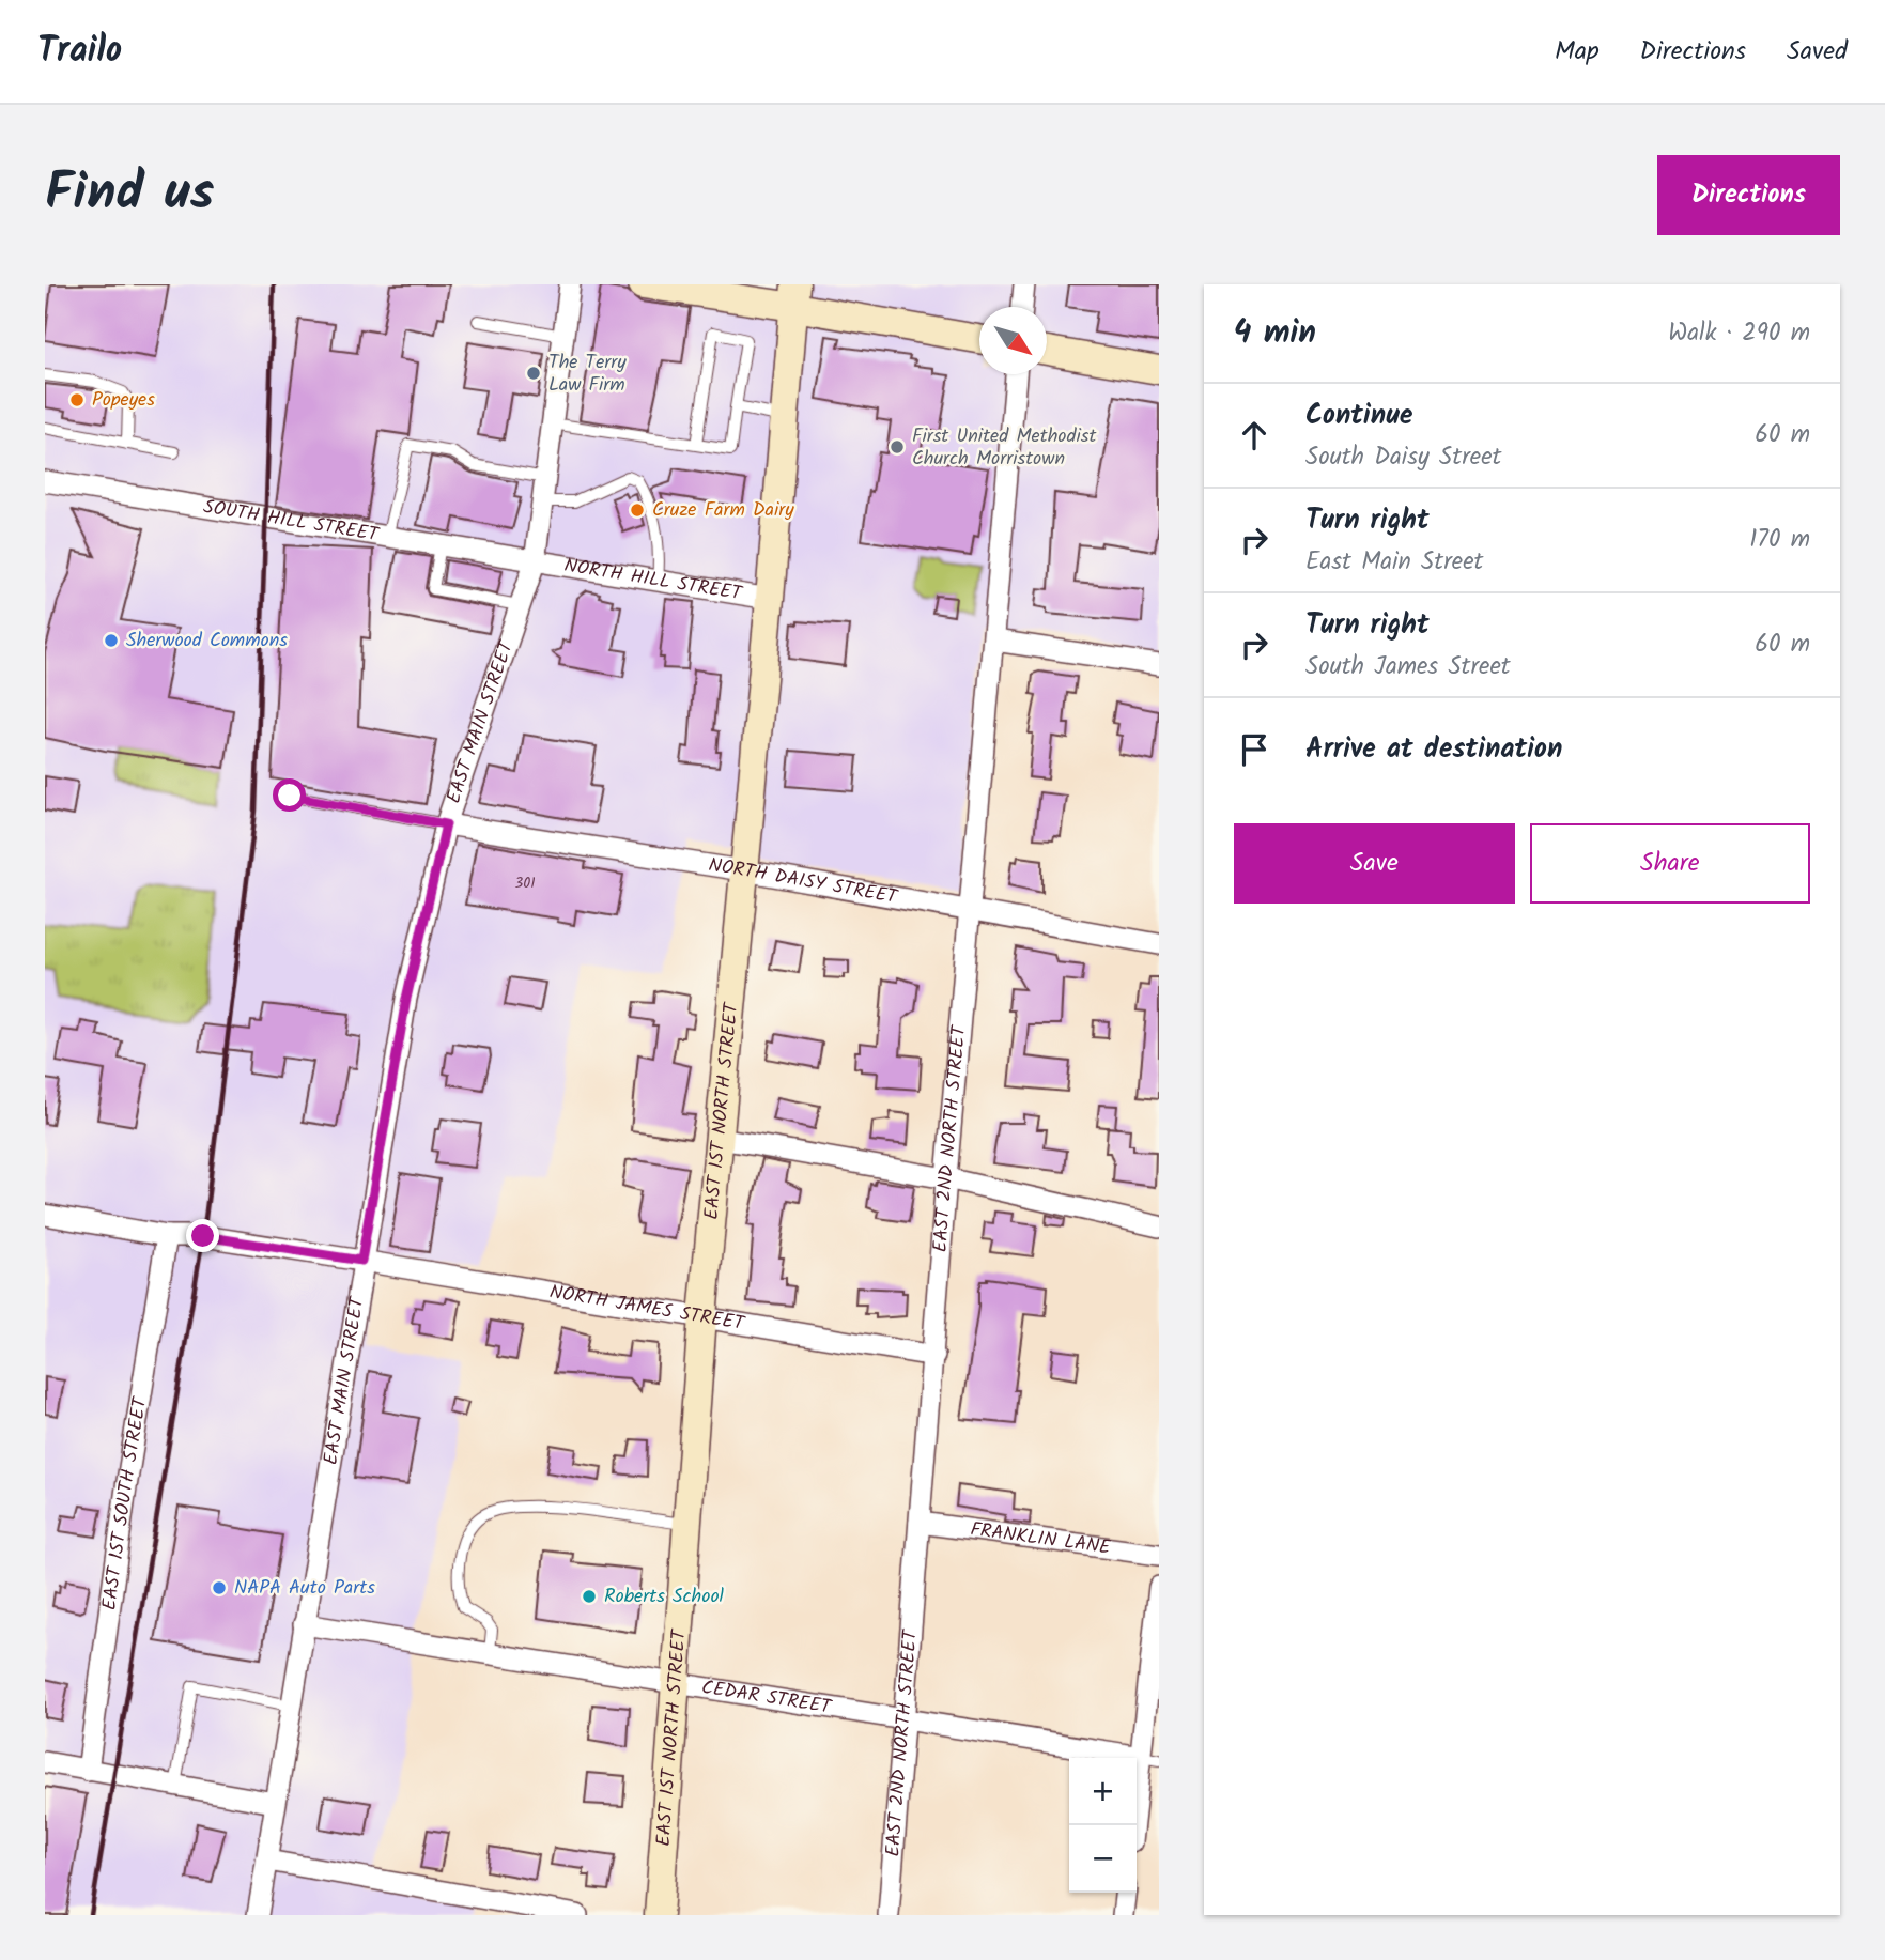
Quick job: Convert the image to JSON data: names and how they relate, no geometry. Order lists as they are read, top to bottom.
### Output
{
  "streets": {
    "main road": ["EAST 1ST NORTH STREET"],
    "street": [
      "SOUTH HILL STREET",
      "NORTH HILL STREET",
      "EAST MAIN STREET",
      "NORTH DAISY STREET",
      "EAST 2ND NORTH STREET",
      "NORTH JAMES STREET",
      "EAST 1ST SOUTH STREET",
      "FRANKLIN LANE",
      "CEDAR STREET"
    ]
  },
  "crossings": [
    ["SOUTH HILL STREET", "NORTH HILL STREET"],
    ["SOUTH HILL STREET", "EAST MAIN STREET"],
    ["NORTH HILL STREET", "EAST MAIN STREET"],
    ["NORTH HILL STREET", "EAST 1ST NORTH STREET"],
    ["EAST MAIN STREET", "NORTH DAISY STREET"],
    ["EAST MAIN STREET", "NORTH JAMES STREET"],
    ["EAST MAIN STREET", "CEDAR STREET"],
    ["NORTH DAISY STREET", "EAST 1ST NORTH STREET"],
    ["NORTH DAISY STREET", "EAST 2ND NORTH STREET"],
    ["EAST 1ST NORTH STREET", "NORTH JAMES STREET"],
    ["EAST 1ST NORTH STREET", "CEDAR STREET"],
    ["EAST 2ND NORTH STREET", "NORTH JAMES STREET"],
    ["EAST 2ND NORTH STREET", "FRANKLIN LANE"],
    ["EAST 2ND NORTH STREET", "CEDAR STREET"],
    ["NORTH JAMES STREET", "EAST 1ST SOUTH STREET"]
  ],
  "places": [
    "The Terry Law Firm",
    "Popeyes",
    "First United Methodist Church Morristown",
    "Cruze Farm Dairy",
    "Sherwood Commons",
    "NAPA Auto Parts",
    "Roberts School"
  ],
  "house_numbers": ["301"],
  "north": "bottom right",
  "page": {
    "header": "Trailo",
    "nav": ["Map", "Directions", "Saved"],
    "title": "Find us",
    "buttons": [
      "Directions",
      ["Save", "Share"]
    ],
    "heading": ["4 min", "Walk · 290 m"],
    "list": [
      ["Continue", "South Daisy Street", "60 m"],
      ["Turn right", "East Main Street", "170 m"],
      ["Turn right", "South James Street", "60 m"],
      "Arrive at destination"
    ],
    "map_buttons": ["+", "−"]
  }
}
